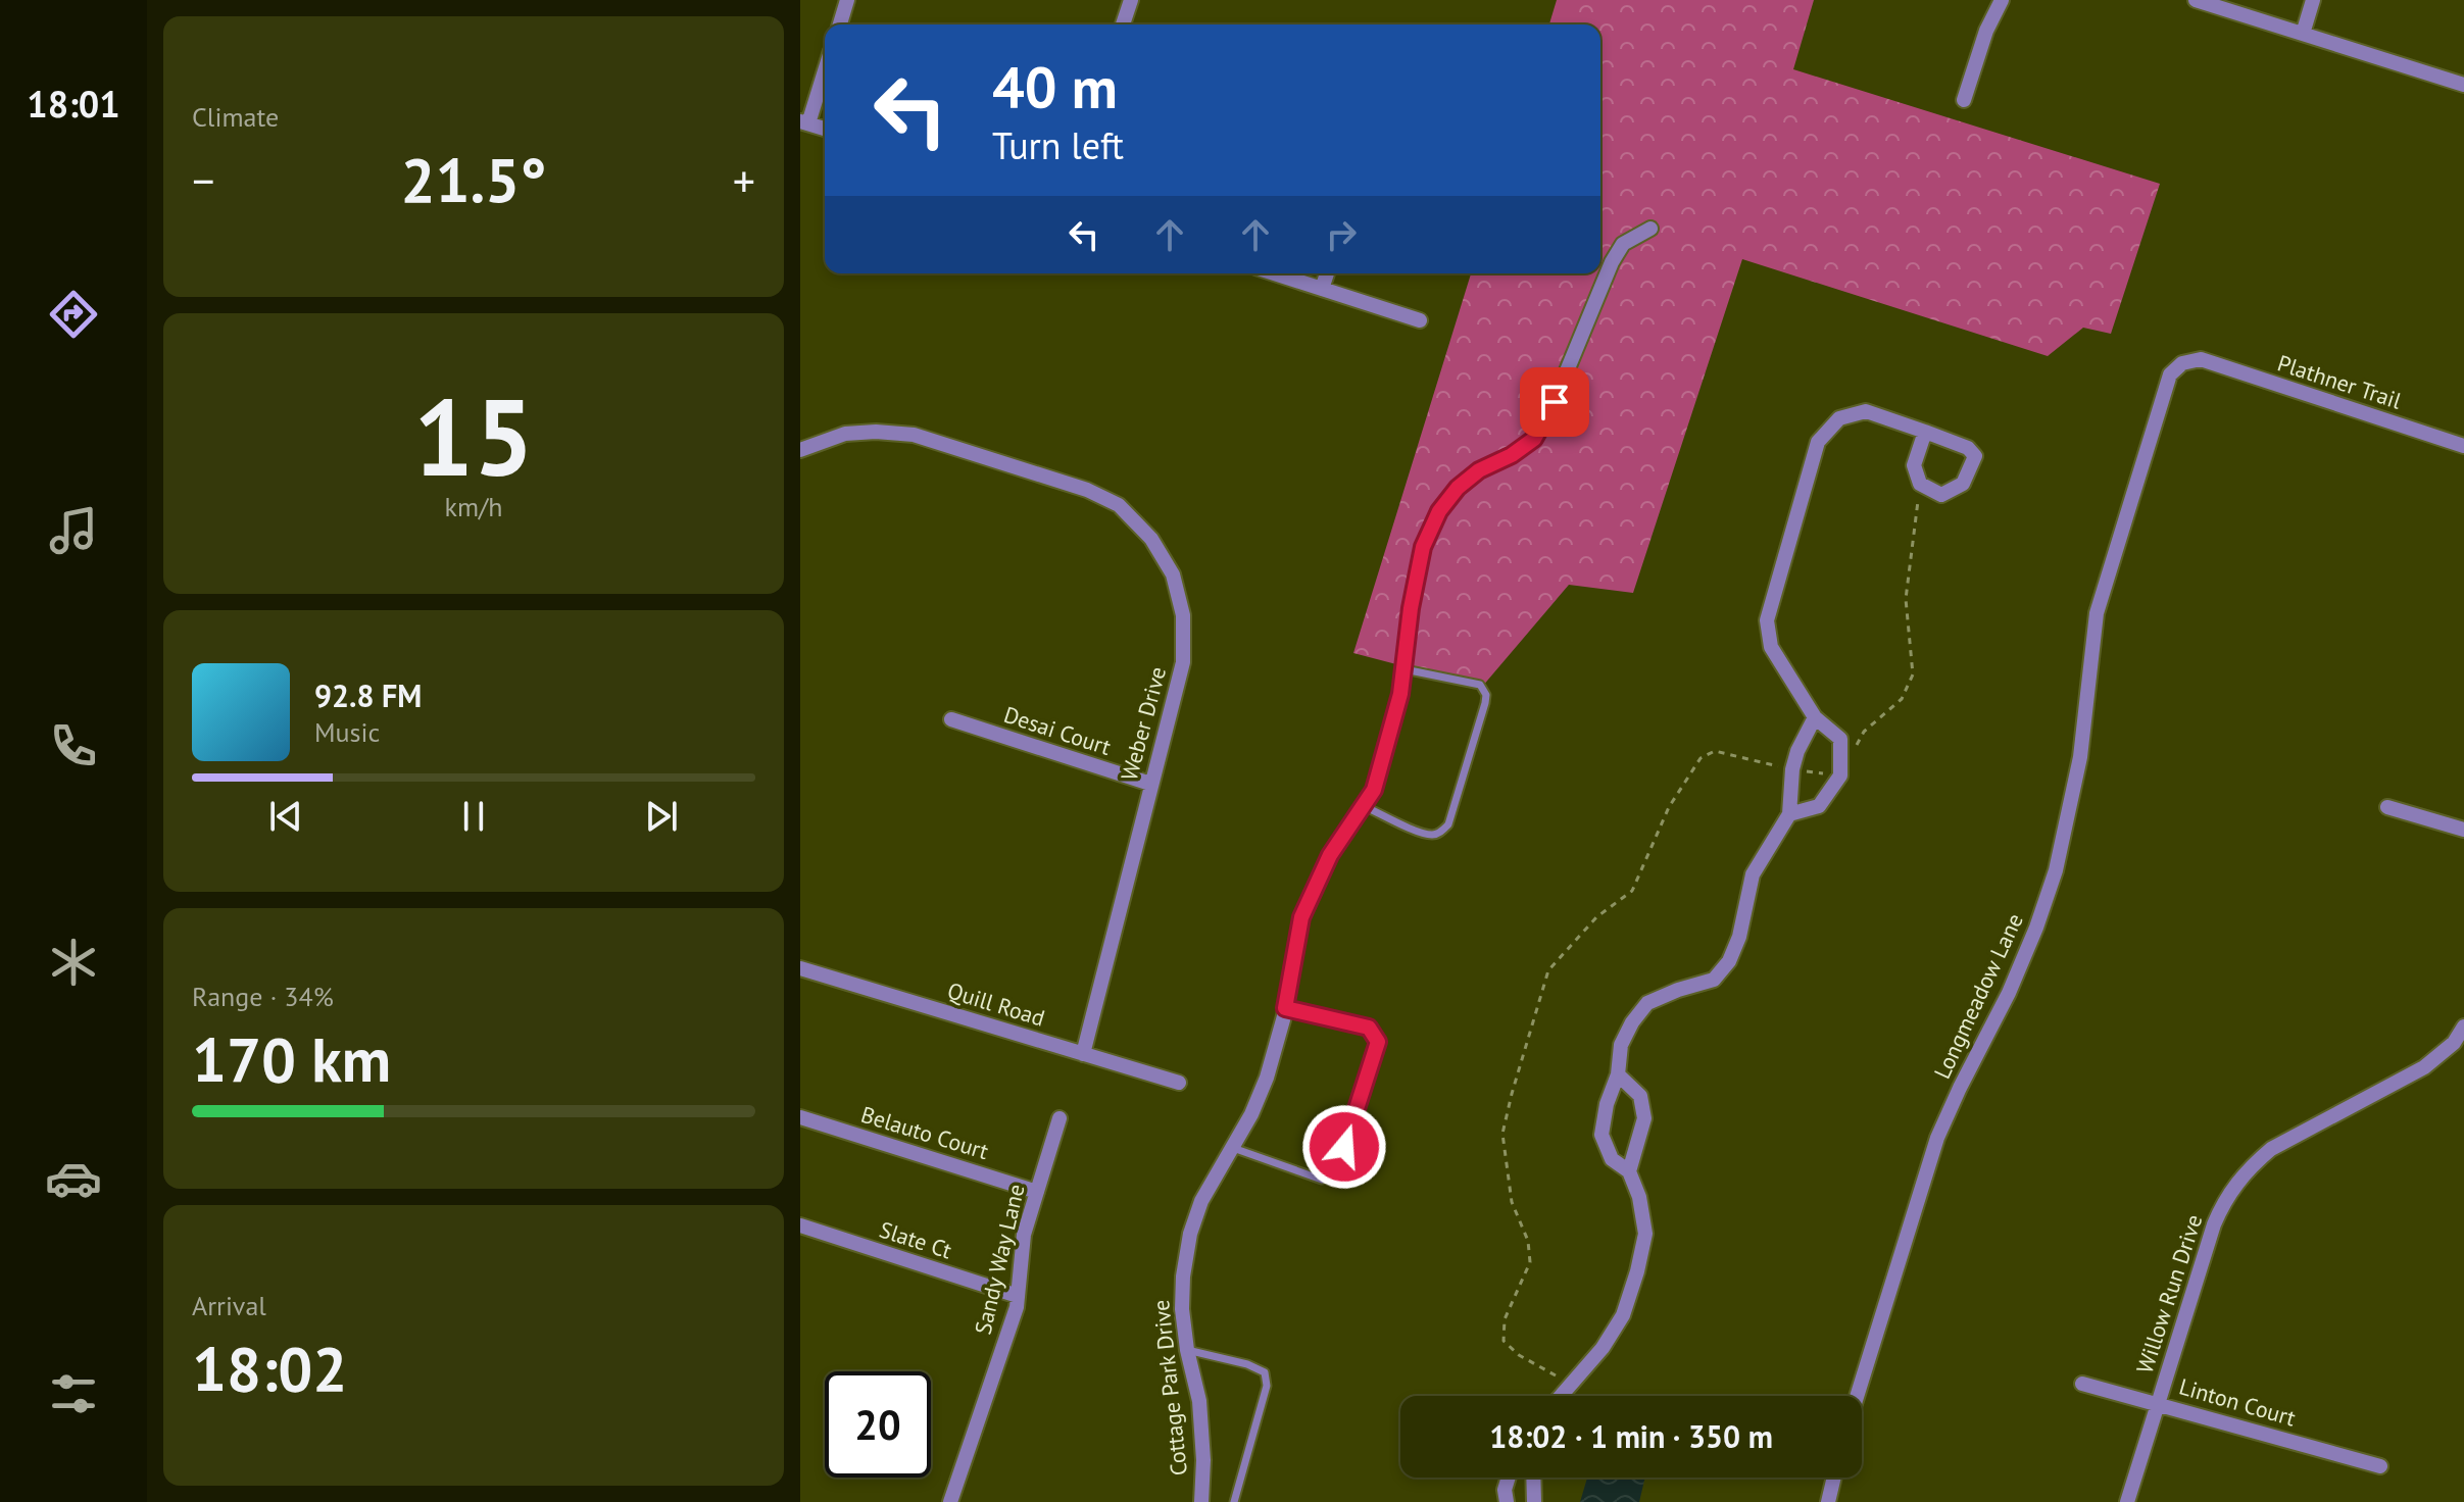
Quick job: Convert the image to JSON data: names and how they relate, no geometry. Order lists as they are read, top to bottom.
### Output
{
  "streets": {
    "street": [
      "Plathner Trail",
      "Weber Drive",
      "Desai Court",
      "Longmeadow Lane",
      "Quill Road",
      "Belauto Court",
      "Slate Ct",
      "Sandy Way Lane",
      "Willow Run Drive",
      "Cottage Park Drive",
      "Linton Court"
    ]
  },
  "crossings": [
    ["Plathner Trail", "Longmeadow Lane"],
    ["Weber Drive", "Desai Court"],
    ["Weber Drive", "Quill Road"],
    ["Belauto Court", "Sandy Way Lane"],
    ["Slate Ct", "Sandy Way Lane"],
    ["Willow Run Drive", "Linton Court"]
  ],
  "page": {
    "tabs": "18:01",
    "tile": [
      "Climate",
      ["15", "km/h"],
      ["Range · 34%", "170 km"],
      ["Arrival", "18:02"]
    ],
    "turn": ["40 m", "Turn left"],
    "heat": ["−", "21.5°", "+"],
    "song": ["92.8 FM", "Music"],
    "limit": "20",
    "trip": "18:02 · 1 min · 350 m"
  }
}
